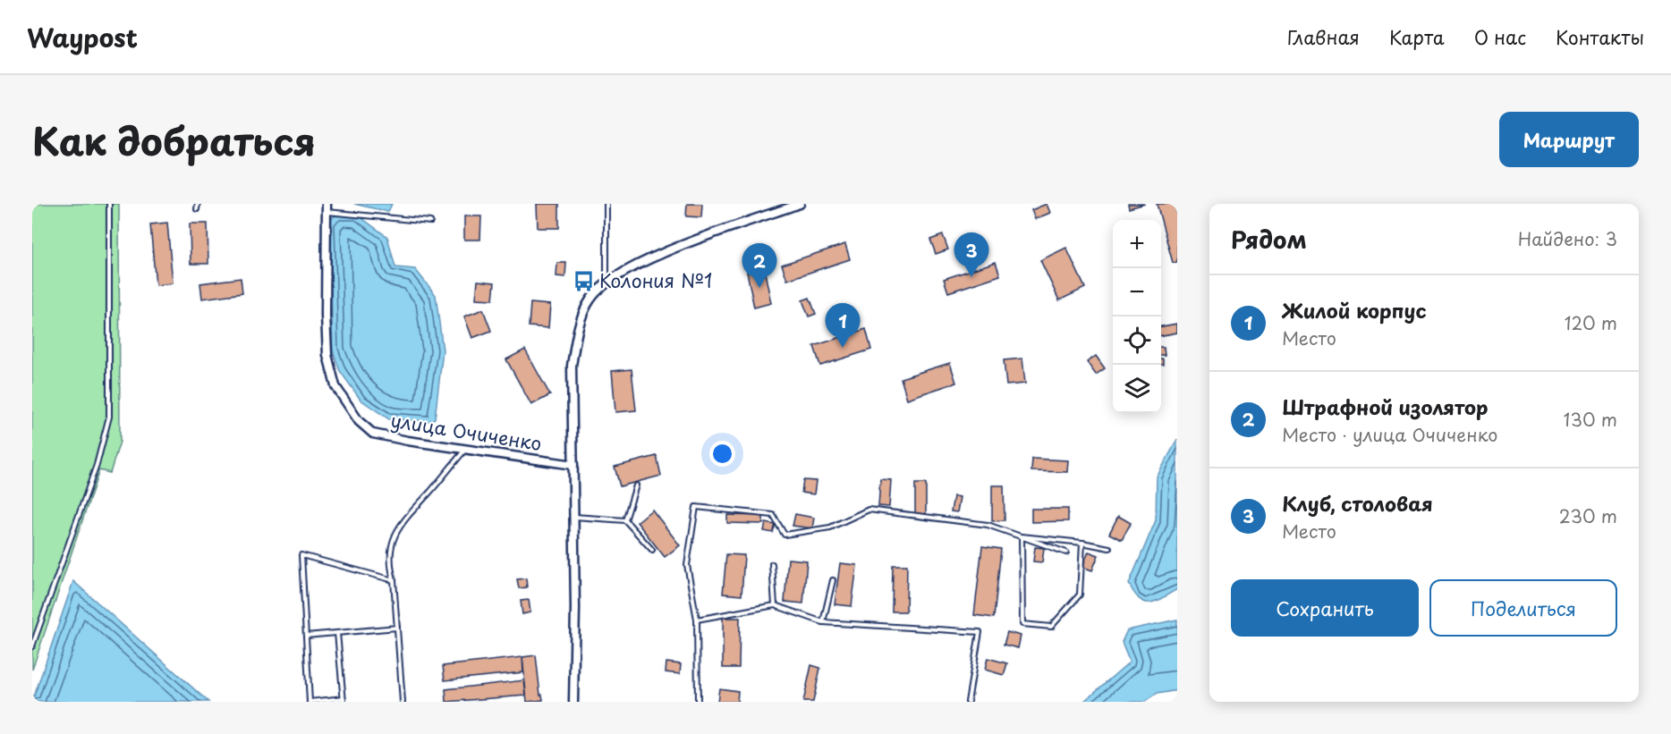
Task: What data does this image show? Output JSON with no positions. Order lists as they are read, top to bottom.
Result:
{
  "streets": {
    "street": ["улица Очиченко"]
  },
  "places": {
    "bus stop": ["Колония №1"]
  },
  "page": {
    "header": "Waypost",
    "nav": [
      "Главная",
      "Карта",
      "О нас",
      "Контакты"
    ],
    "title": "Как добраться",
    "buttons": [
      "Маршрут",
      ["Сохранить", "Поделиться"]
    ],
    "heading": ["Рядом", "Найдено: 3"],
    "map_buttons": ["+", "−"],
    "pins": ["3", "2", "1"],
    "list": [
      {
        "mark": "1",
        "name": "Жилой корпус",
        "note": "Место",
        "value": "120 m"
      },
      {
        "mark": "2",
        "name": "Штрафной изолятор",
        "note": "Место · улица Очиченко",
        "value": "130 m"
      },
      {
        "mark": "3",
        "name": "Клуб, столовая",
        "note": "Место",
        "value": "230 m"
      }
    ]
  }
}
